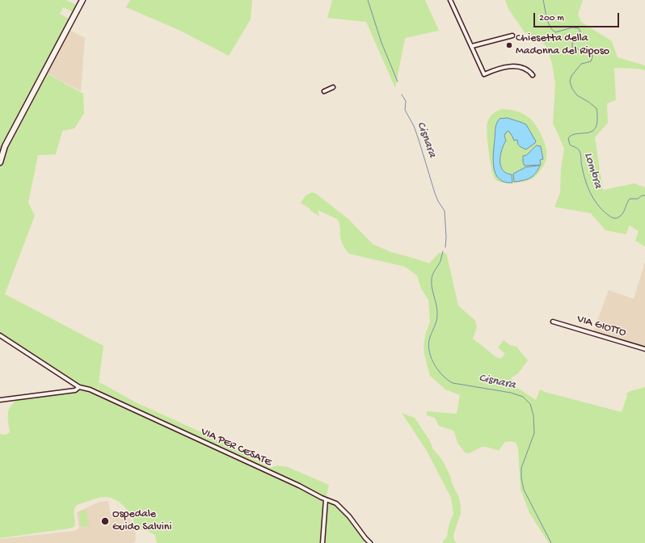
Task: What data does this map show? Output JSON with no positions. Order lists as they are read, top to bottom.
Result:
{
  "streets": {
    "street": ["VIA GIOTTO", "VIA PER CESATE"]
  },
  "water": ["Cisnara", "Lombra"],
  "places": ["Chiesetta della Madonna del Riposo", "Ospedale Guido Salvini"],
  "scale_bar": "200 m"
}
